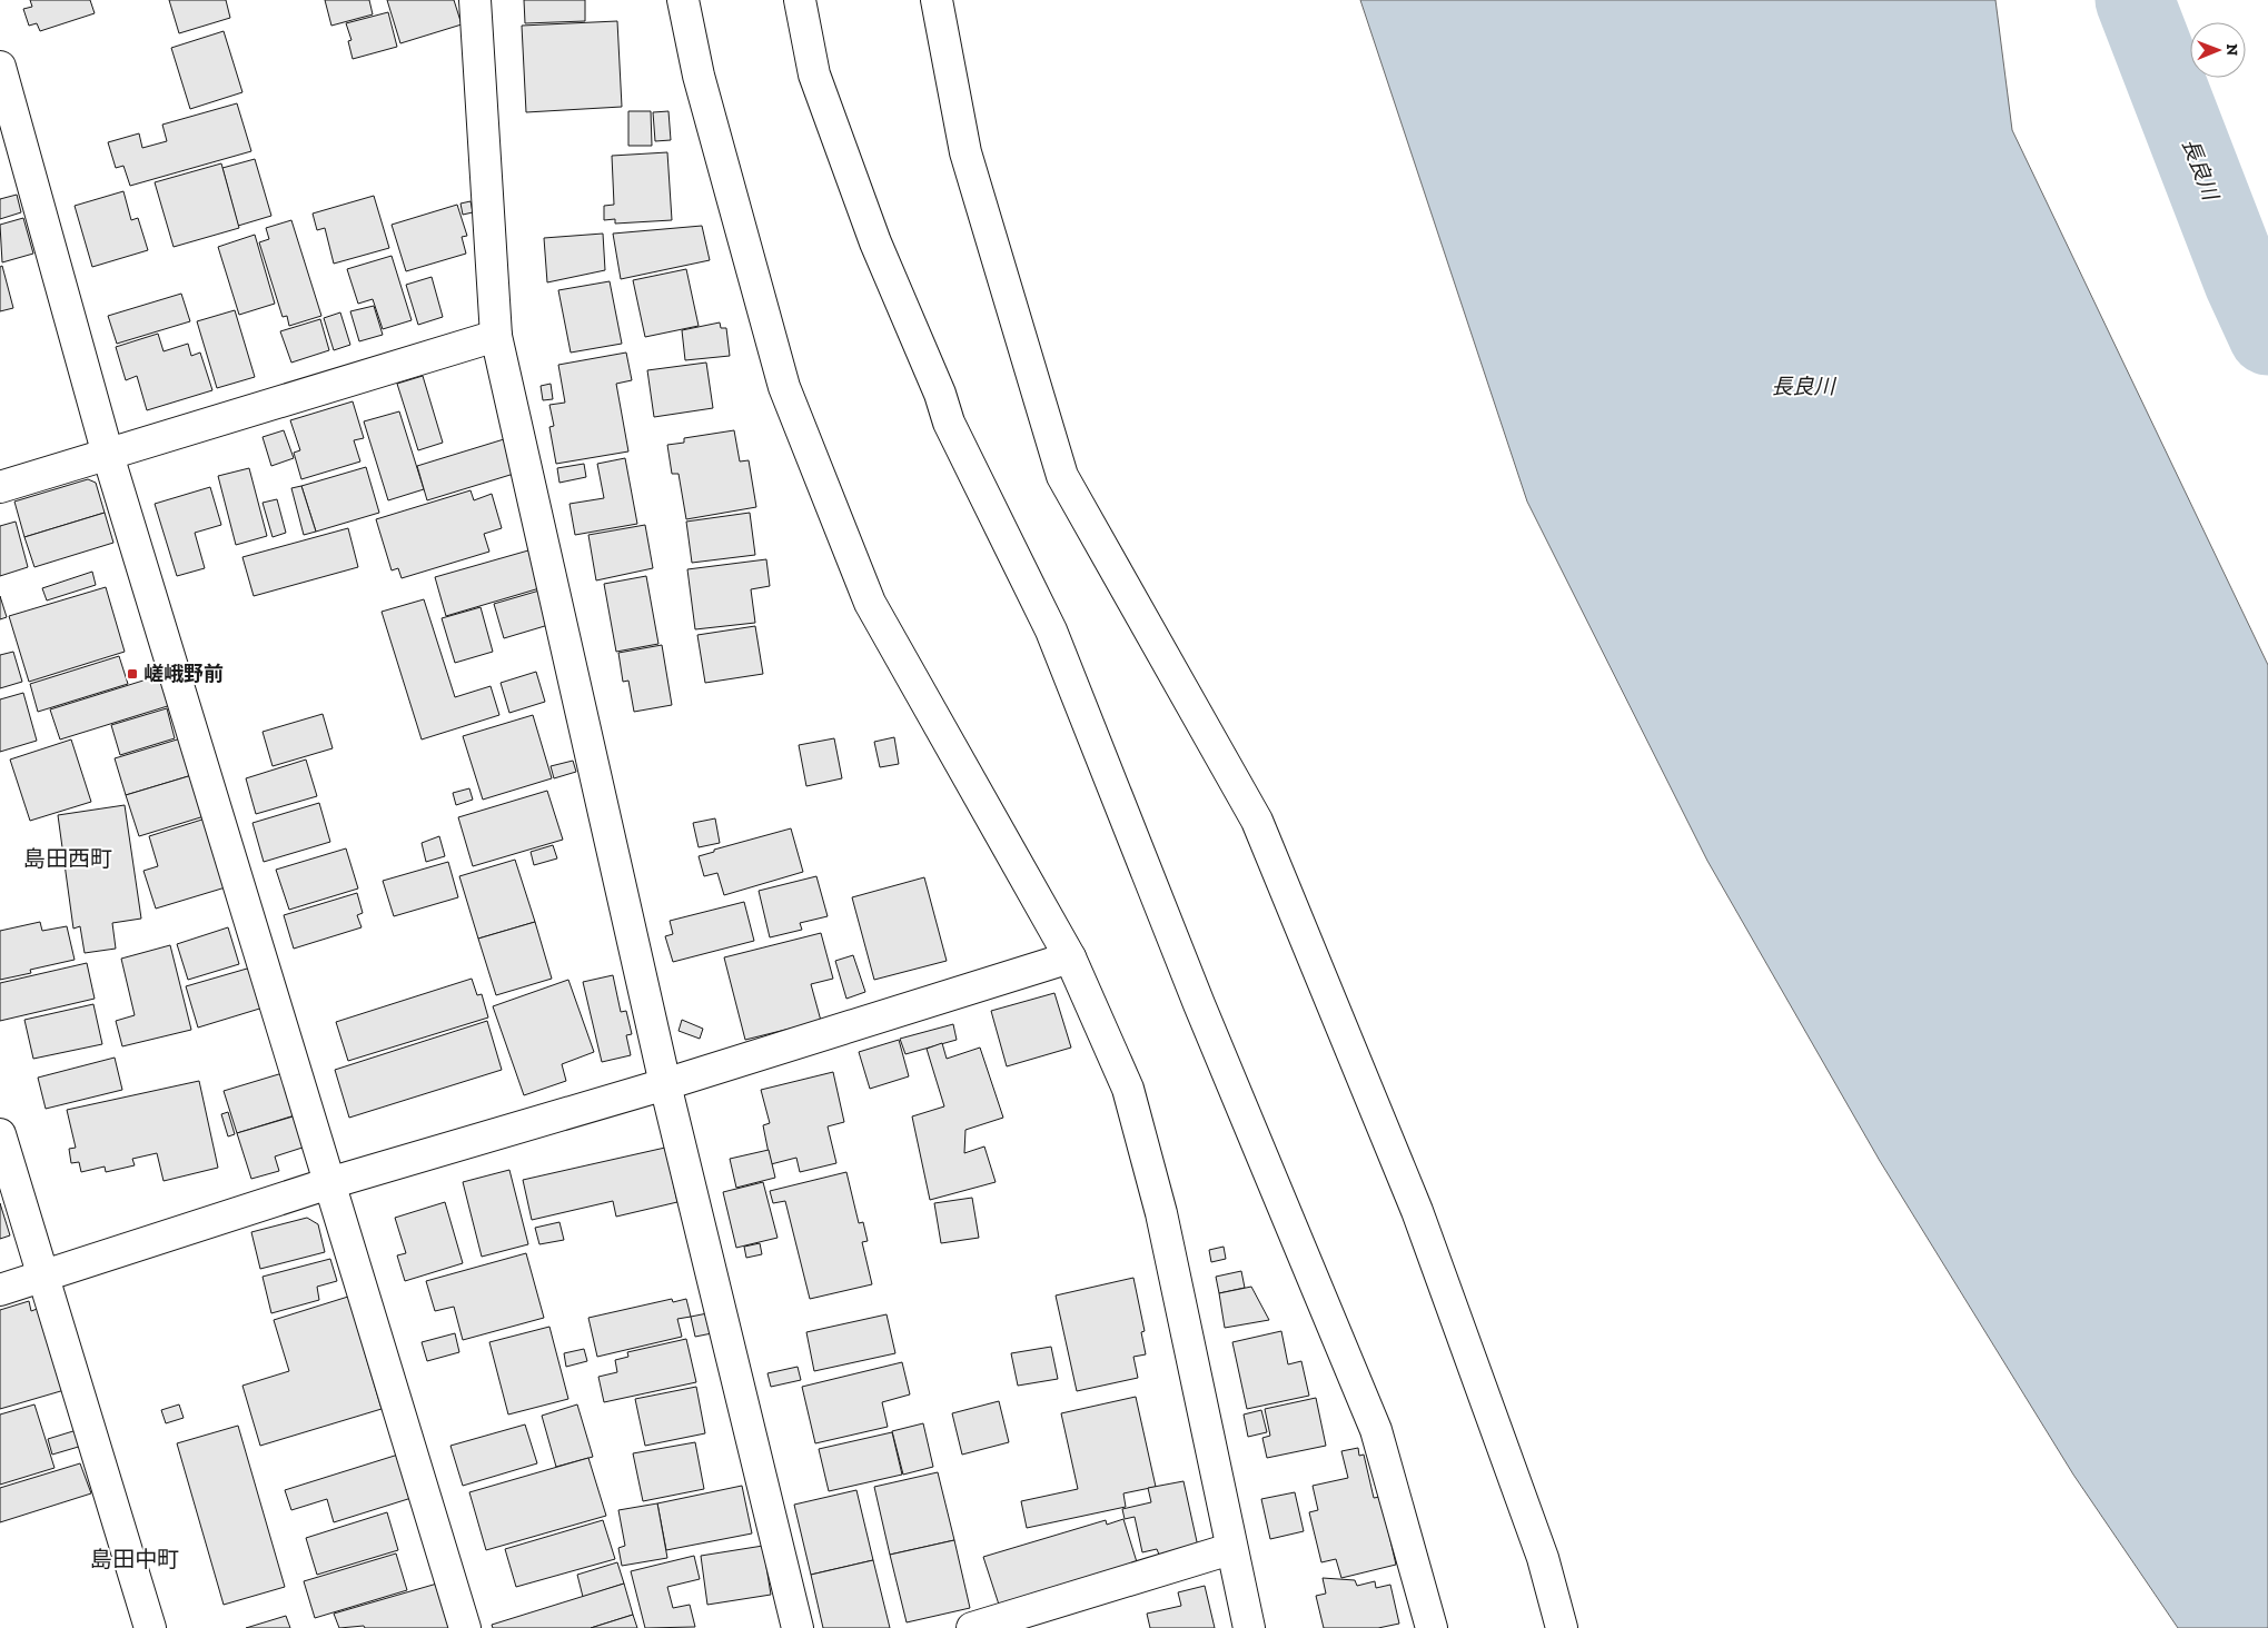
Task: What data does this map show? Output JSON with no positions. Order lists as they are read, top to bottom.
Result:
{
  "districts": ["島田西町", "島田中町"],
  "water": ["長良川"],
  "places": {
    "transit": ["嵯峨野前"]
  },
  "north": "right"
}
